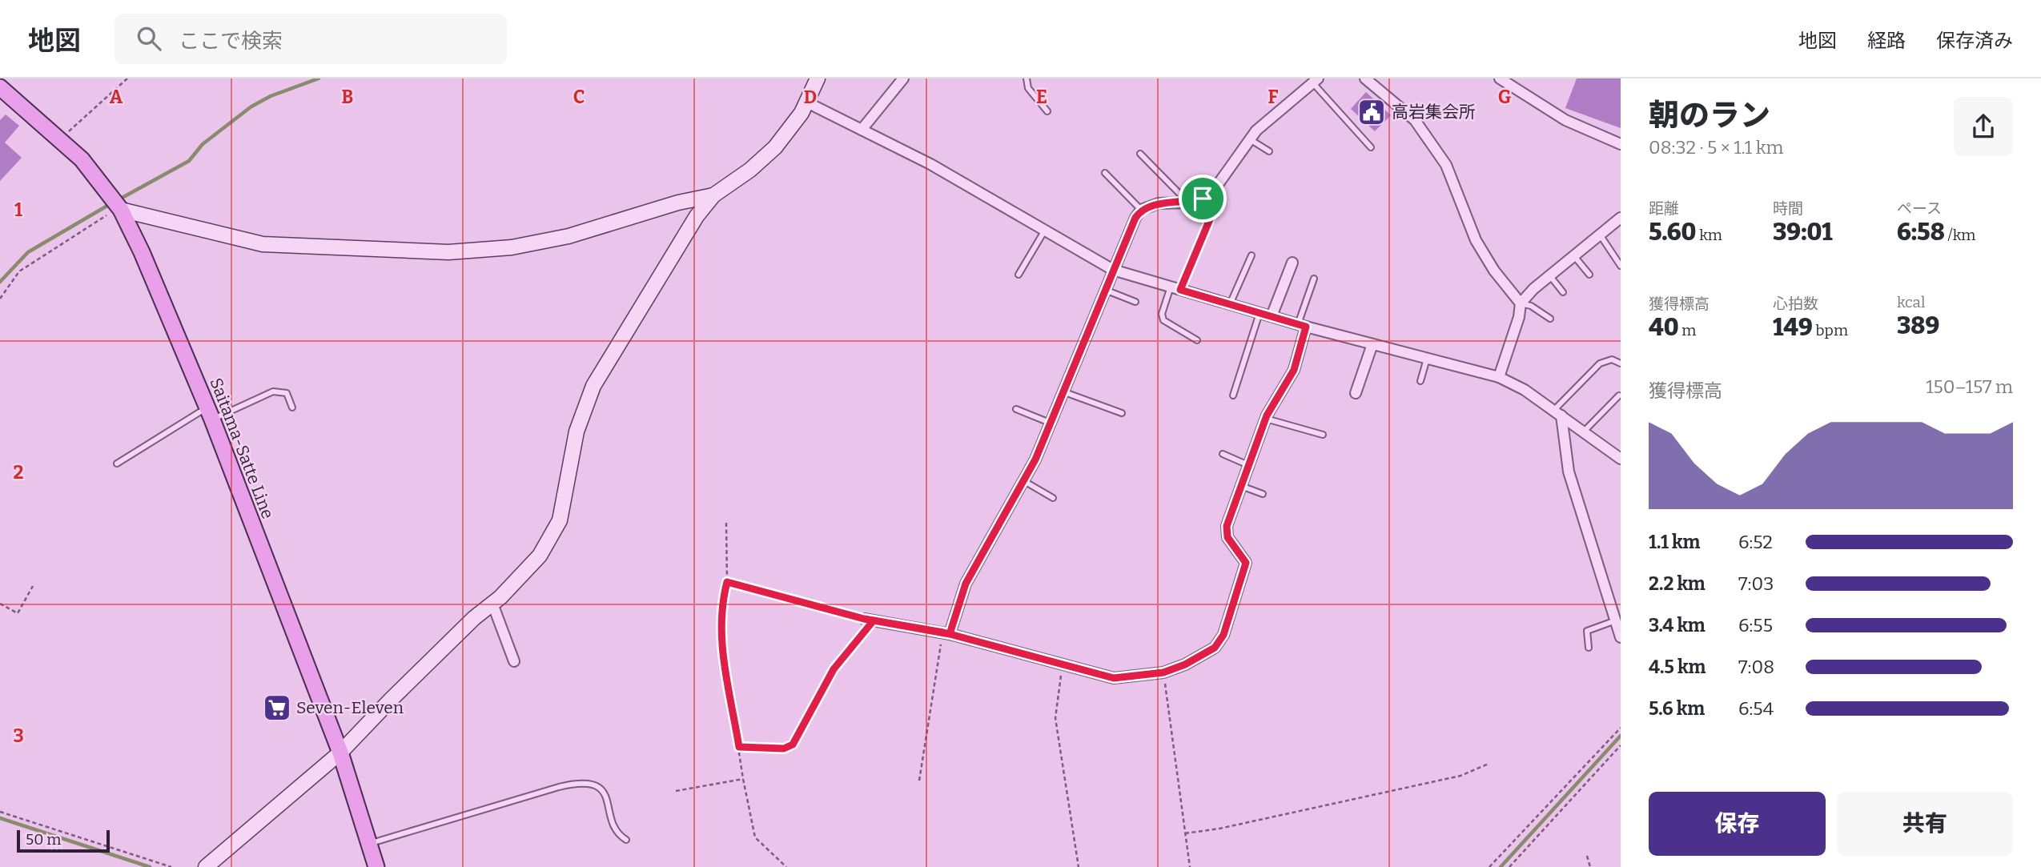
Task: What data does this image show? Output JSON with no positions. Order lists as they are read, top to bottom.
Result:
{
  "streets": {
    "main road": ["Saitama-Satte Line"]
  },
  "places": {
    "public building": ["高岩集会所"],
    "supermarket": ["Seven-Eleven"]
  },
  "scale_bar": "50 m",
  "page": {
    "header": "地図",
    "search": "ここで検索",
    "nav": ["地図", "経路", "保存済み"],
    "heading": ["朝のラン", "08:32 · 5 × 1.1 km"],
    "stats": [
      ["距離", "5.60 km"],
      ["時間", "39:01"],
      ["ペース", "6:58 /km"],
      ["獲得標高", "40 m"],
      ["心拍数", "149 bpm"],
      ["kcal", "389"]
    ],
    "chart": ["獲得標高", "150–157 m"],
    "list": [
      {
        "name": "1.1 km",
        "note": "6:52"
      },
      {
        "name": "2.2 km",
        "note": "7:03"
      },
      {
        "name": "3.4 km",
        "note": "6:55"
      },
      {
        "name": "4.5 km",
        "note": "7:08"
      },
      {
        "name": "5.6 km",
        "note": "6:54"
      }
    ],
    "buttons": ["保存", "共有"],
    "scale": "50 m"
  },
  "grid": {
    "columns": [
      "A",
      "B",
      "C",
      "D",
      "E",
      "F",
      "G"
    ],
    "rows": ["1", "2", "3"]
  }
}
